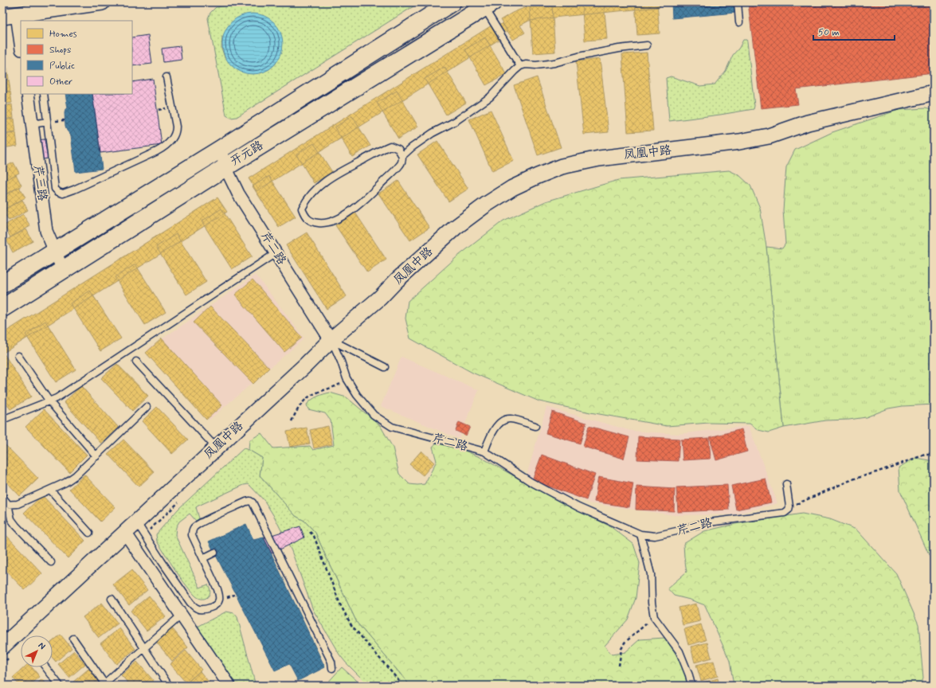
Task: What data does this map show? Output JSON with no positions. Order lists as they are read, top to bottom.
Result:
{
  "streets": {
    "main road": ["开元路"],
    "street": ["凤凰中路", "芹三路", "芹二路"]
  },
  "crossings": [
    ["凤凰中路", "芹二路"],
    ["开元路", "芹三路"],
    ["开元路", "芹二路"]
  ],
  "legend": [
    "Homes",
    "Shops",
    "Public",
    "Other"
  ],
  "scale_bar": "50 m",
  "north": "top right"
}
